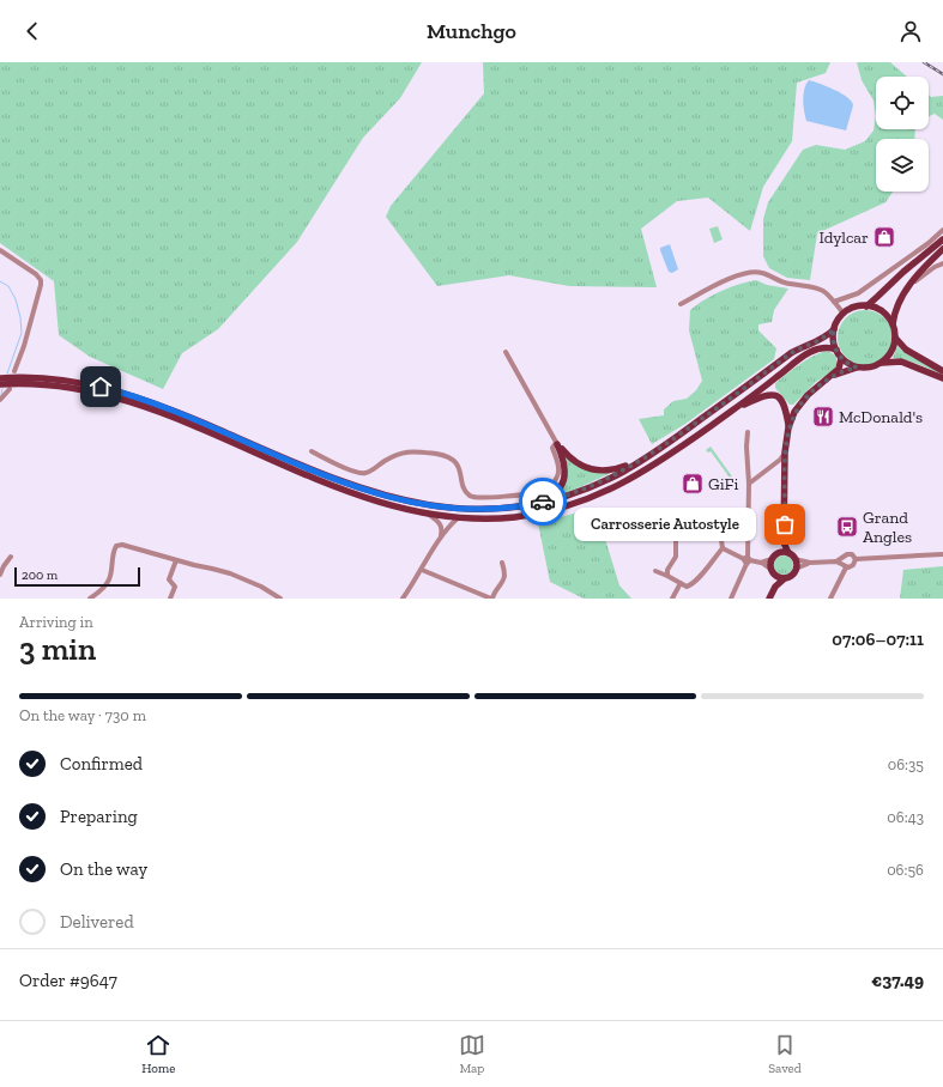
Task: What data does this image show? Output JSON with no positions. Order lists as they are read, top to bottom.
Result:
{
  "places": {
    "shop": ["Idylcar", "GiFi"],
    "restaurant": ["McDonald's"],
    "other": ["Carrosserie Autostyle"],
    "bus stop": ["Grand Angles"]
  },
  "scale_bar": "200 m",
  "page": {
    "header": "Munchgo",
    "bubble": "Carrosserie Autostyle",
    "scale": "200 m",
    "heading": ["3 min", "Arriving in", "07:06–07:11"],
    "panel": ["Order #9647", "€37.49"],
    "bar": "On the way · 730 m",
    "list": [
      ["Confirmed", "06:35"],
      ["Preparing", "06:43"],
      ["On the way", "06:56"],
      "Delivered"
    ],
    "tabs": ["Home", "Map", "Saved"]
  }
}
